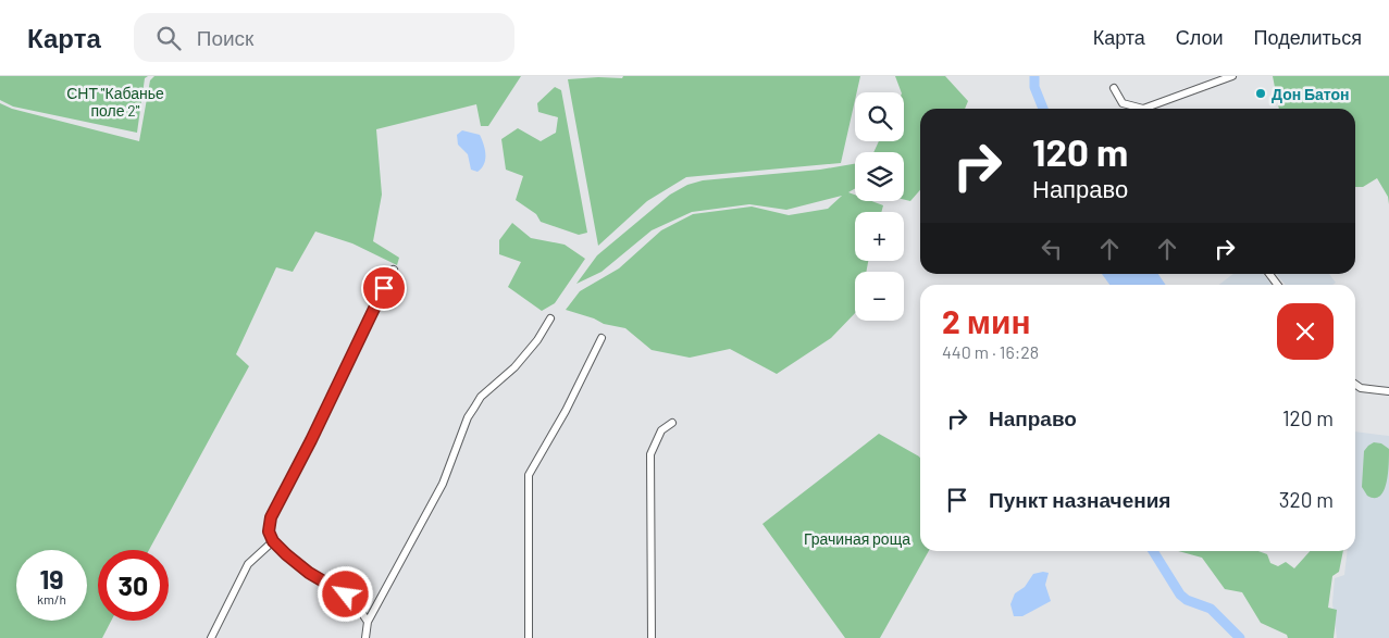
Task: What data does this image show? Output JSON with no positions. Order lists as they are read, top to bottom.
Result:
{
  "parks": ["СНТ \"Кабанье поле 2\"", "Грачиная роща"],
  "places": ["Дон Батон"],
  "page": {
    "header": "Карта",
    "search": "Поиск",
    "nav": ["Карта", "Слои", "Поделиться"],
    "map_buttons": ["+", "−"],
    "turn": ["120 m", "Направо"],
    "heading": ["2 мин", "440 m · 16:28"],
    "list": [
      {
        "name": "Направо",
        "value": "120 m"
      },
      {
        "name": "Пункт назначения",
        "value": "320 m"
      }
    ],
    "speed": "19 km/h",
    "limit": "30"
  }
}
